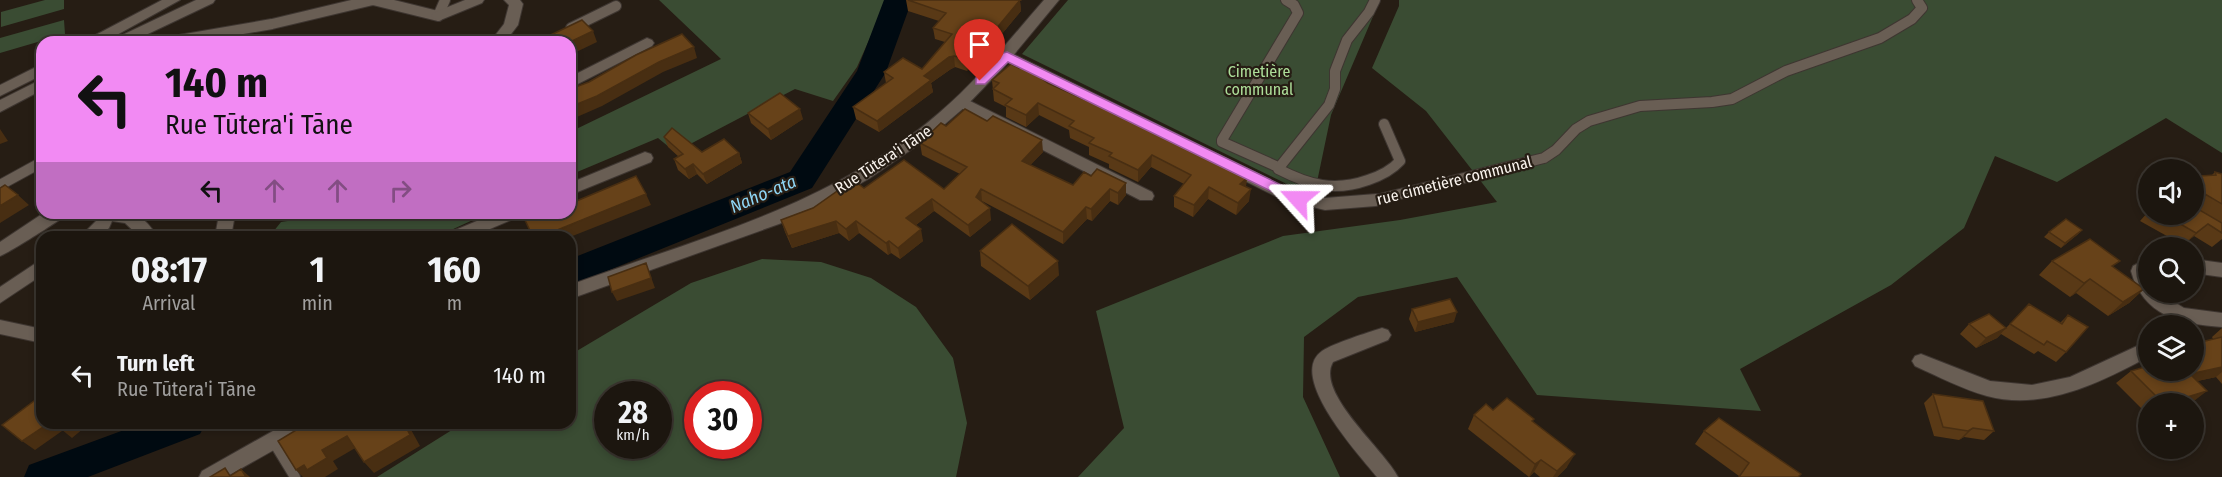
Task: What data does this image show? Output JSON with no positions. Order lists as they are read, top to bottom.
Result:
{
  "streets": {
    "street": ["Rue Tūtera'i Tāne", "rue cimetière communal"]
  },
  "crossings": [
    ["Rue Tūtera'i Tāne", "rue cimetière communal"]
  ],
  "water": ["Naho-ata"],
  "parks": ["Cimetière communal"],
  "page": {
    "turn": ["140 m", "Rue Tūtera'i Tāne"],
    "map_buttons": "+",
    "eta": [
      "08:17",
      "Arrival",
      "1",
      "min",
      "160",
      "m"
    ],
    "list": [
      {
        "name": "Turn left",
        "note": "Rue Tūtera'i Tāne",
        "value": "140 m"
      }
    ],
    "speed": "28 km/h",
    "limit": "30"
  }
}
